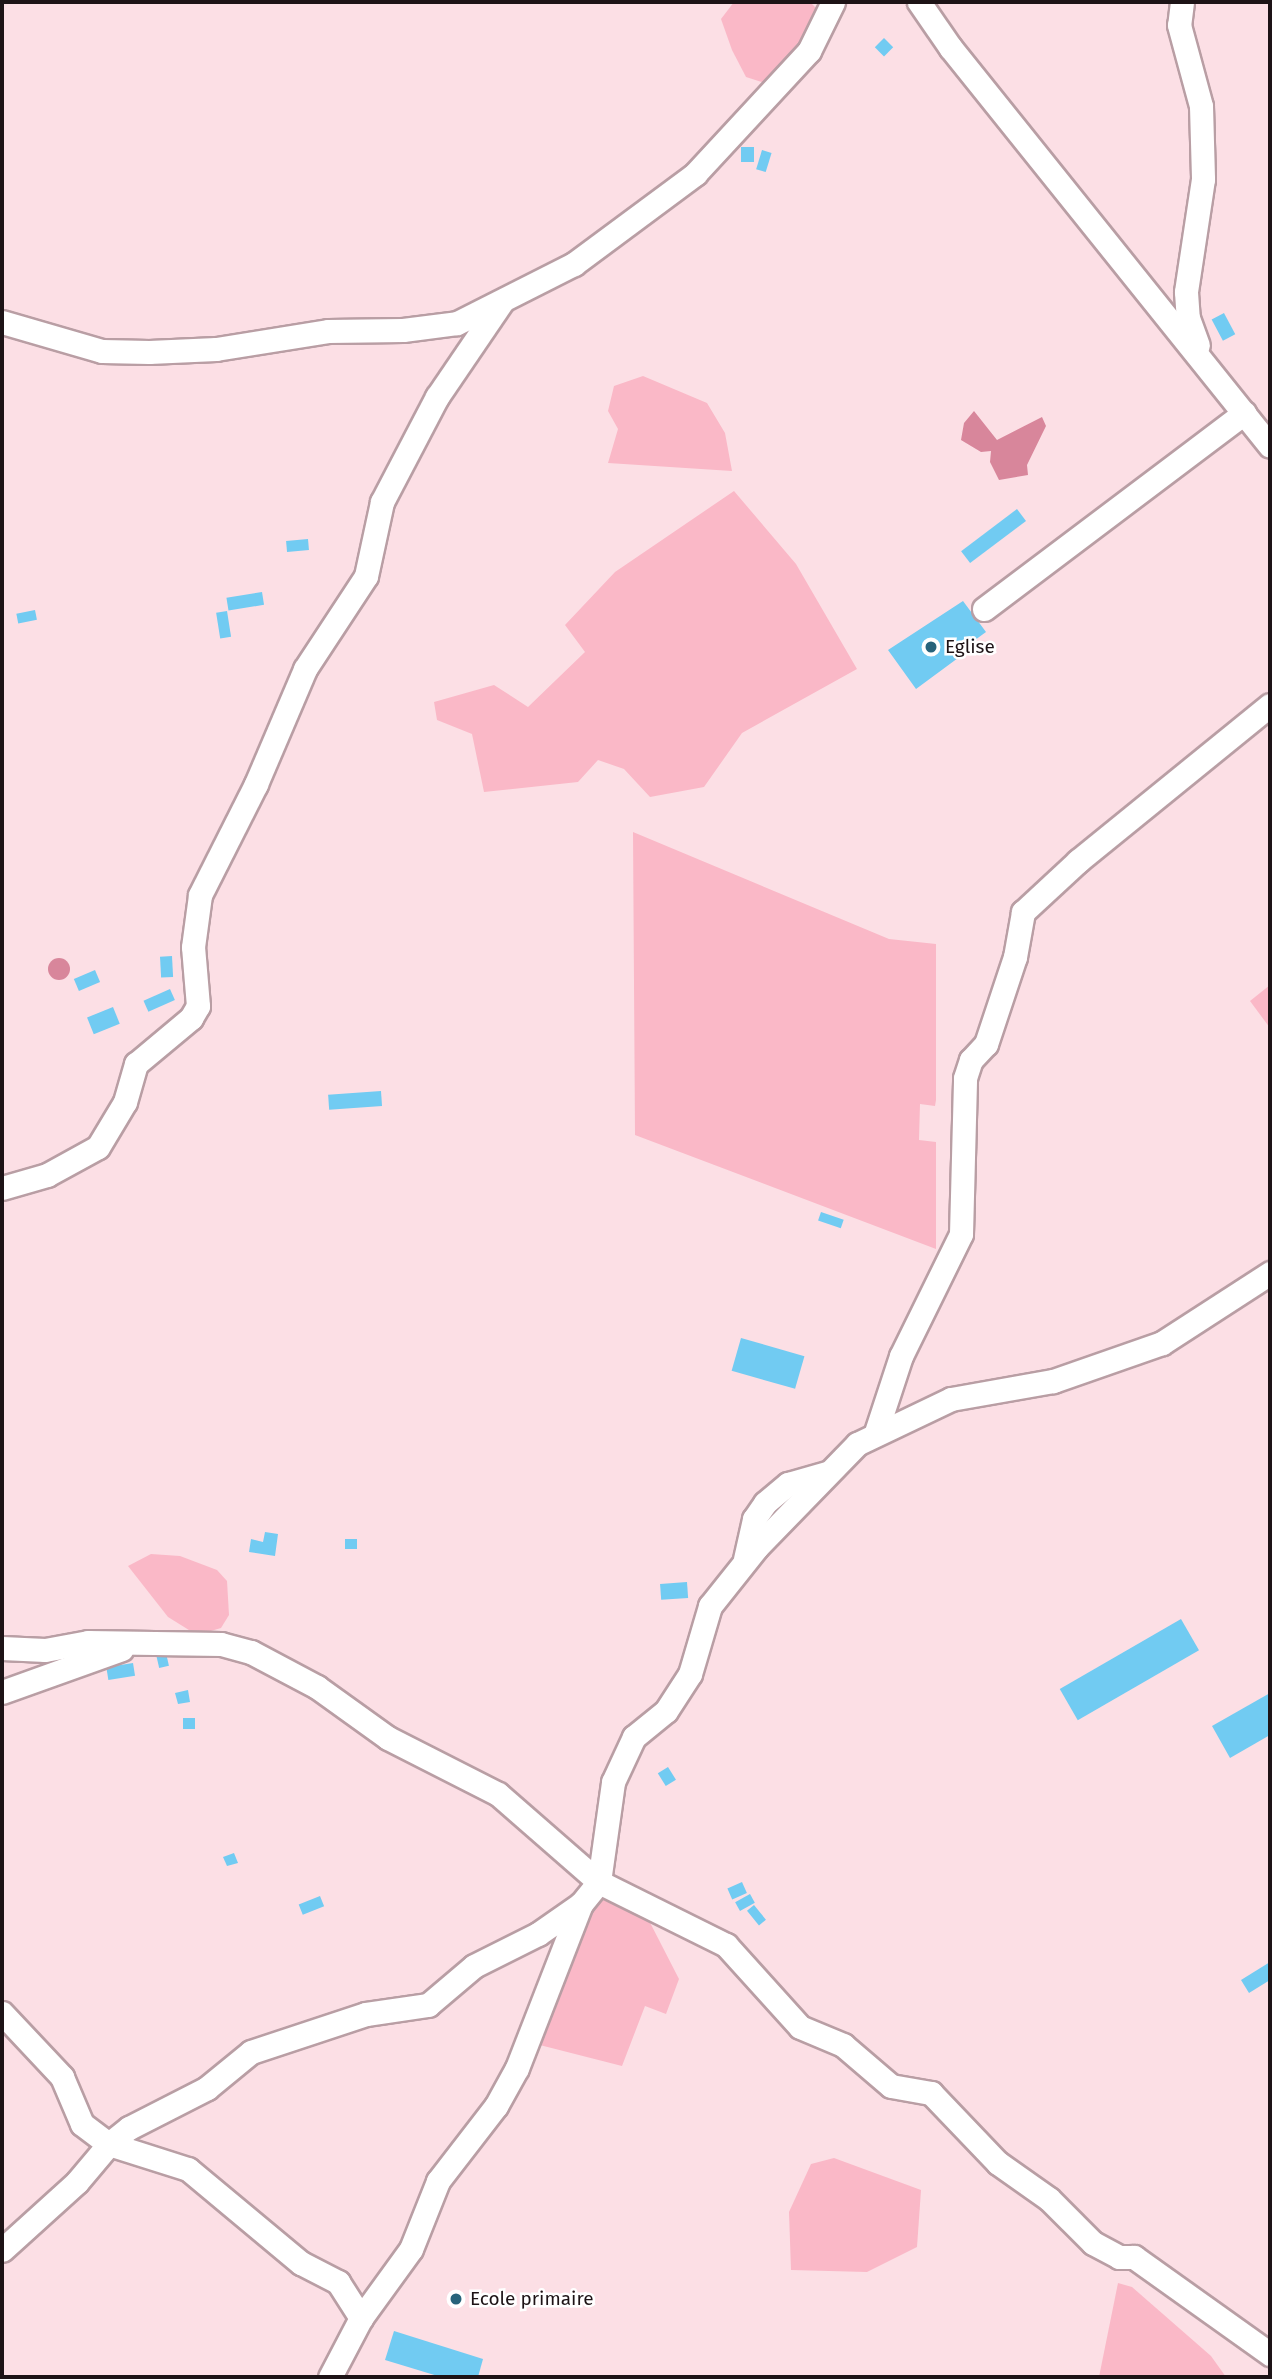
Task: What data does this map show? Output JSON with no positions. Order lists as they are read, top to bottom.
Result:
{
  "places": ["Eglise", "Ecole primaire"]
}
